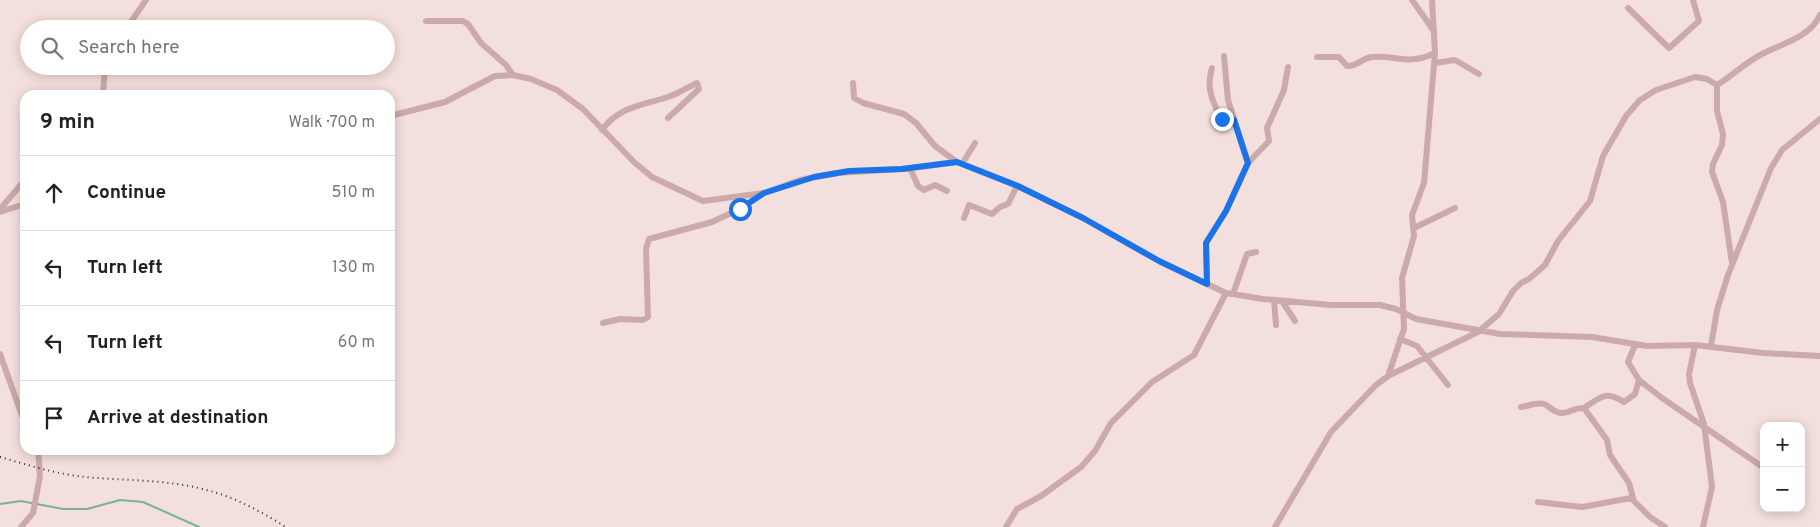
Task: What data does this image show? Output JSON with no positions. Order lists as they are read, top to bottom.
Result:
{
  "page": {
    "search": "Search here",
    "heading": ["9 min", "Walk · 700 m"],
    "list": [
      ["Continue", "510 m"],
      ["Turn left", "130 m"],
      ["Turn left", "60 m"],
      "Arrive at destination"
    ],
    "map_buttons": ["+", "−"]
  }
}
